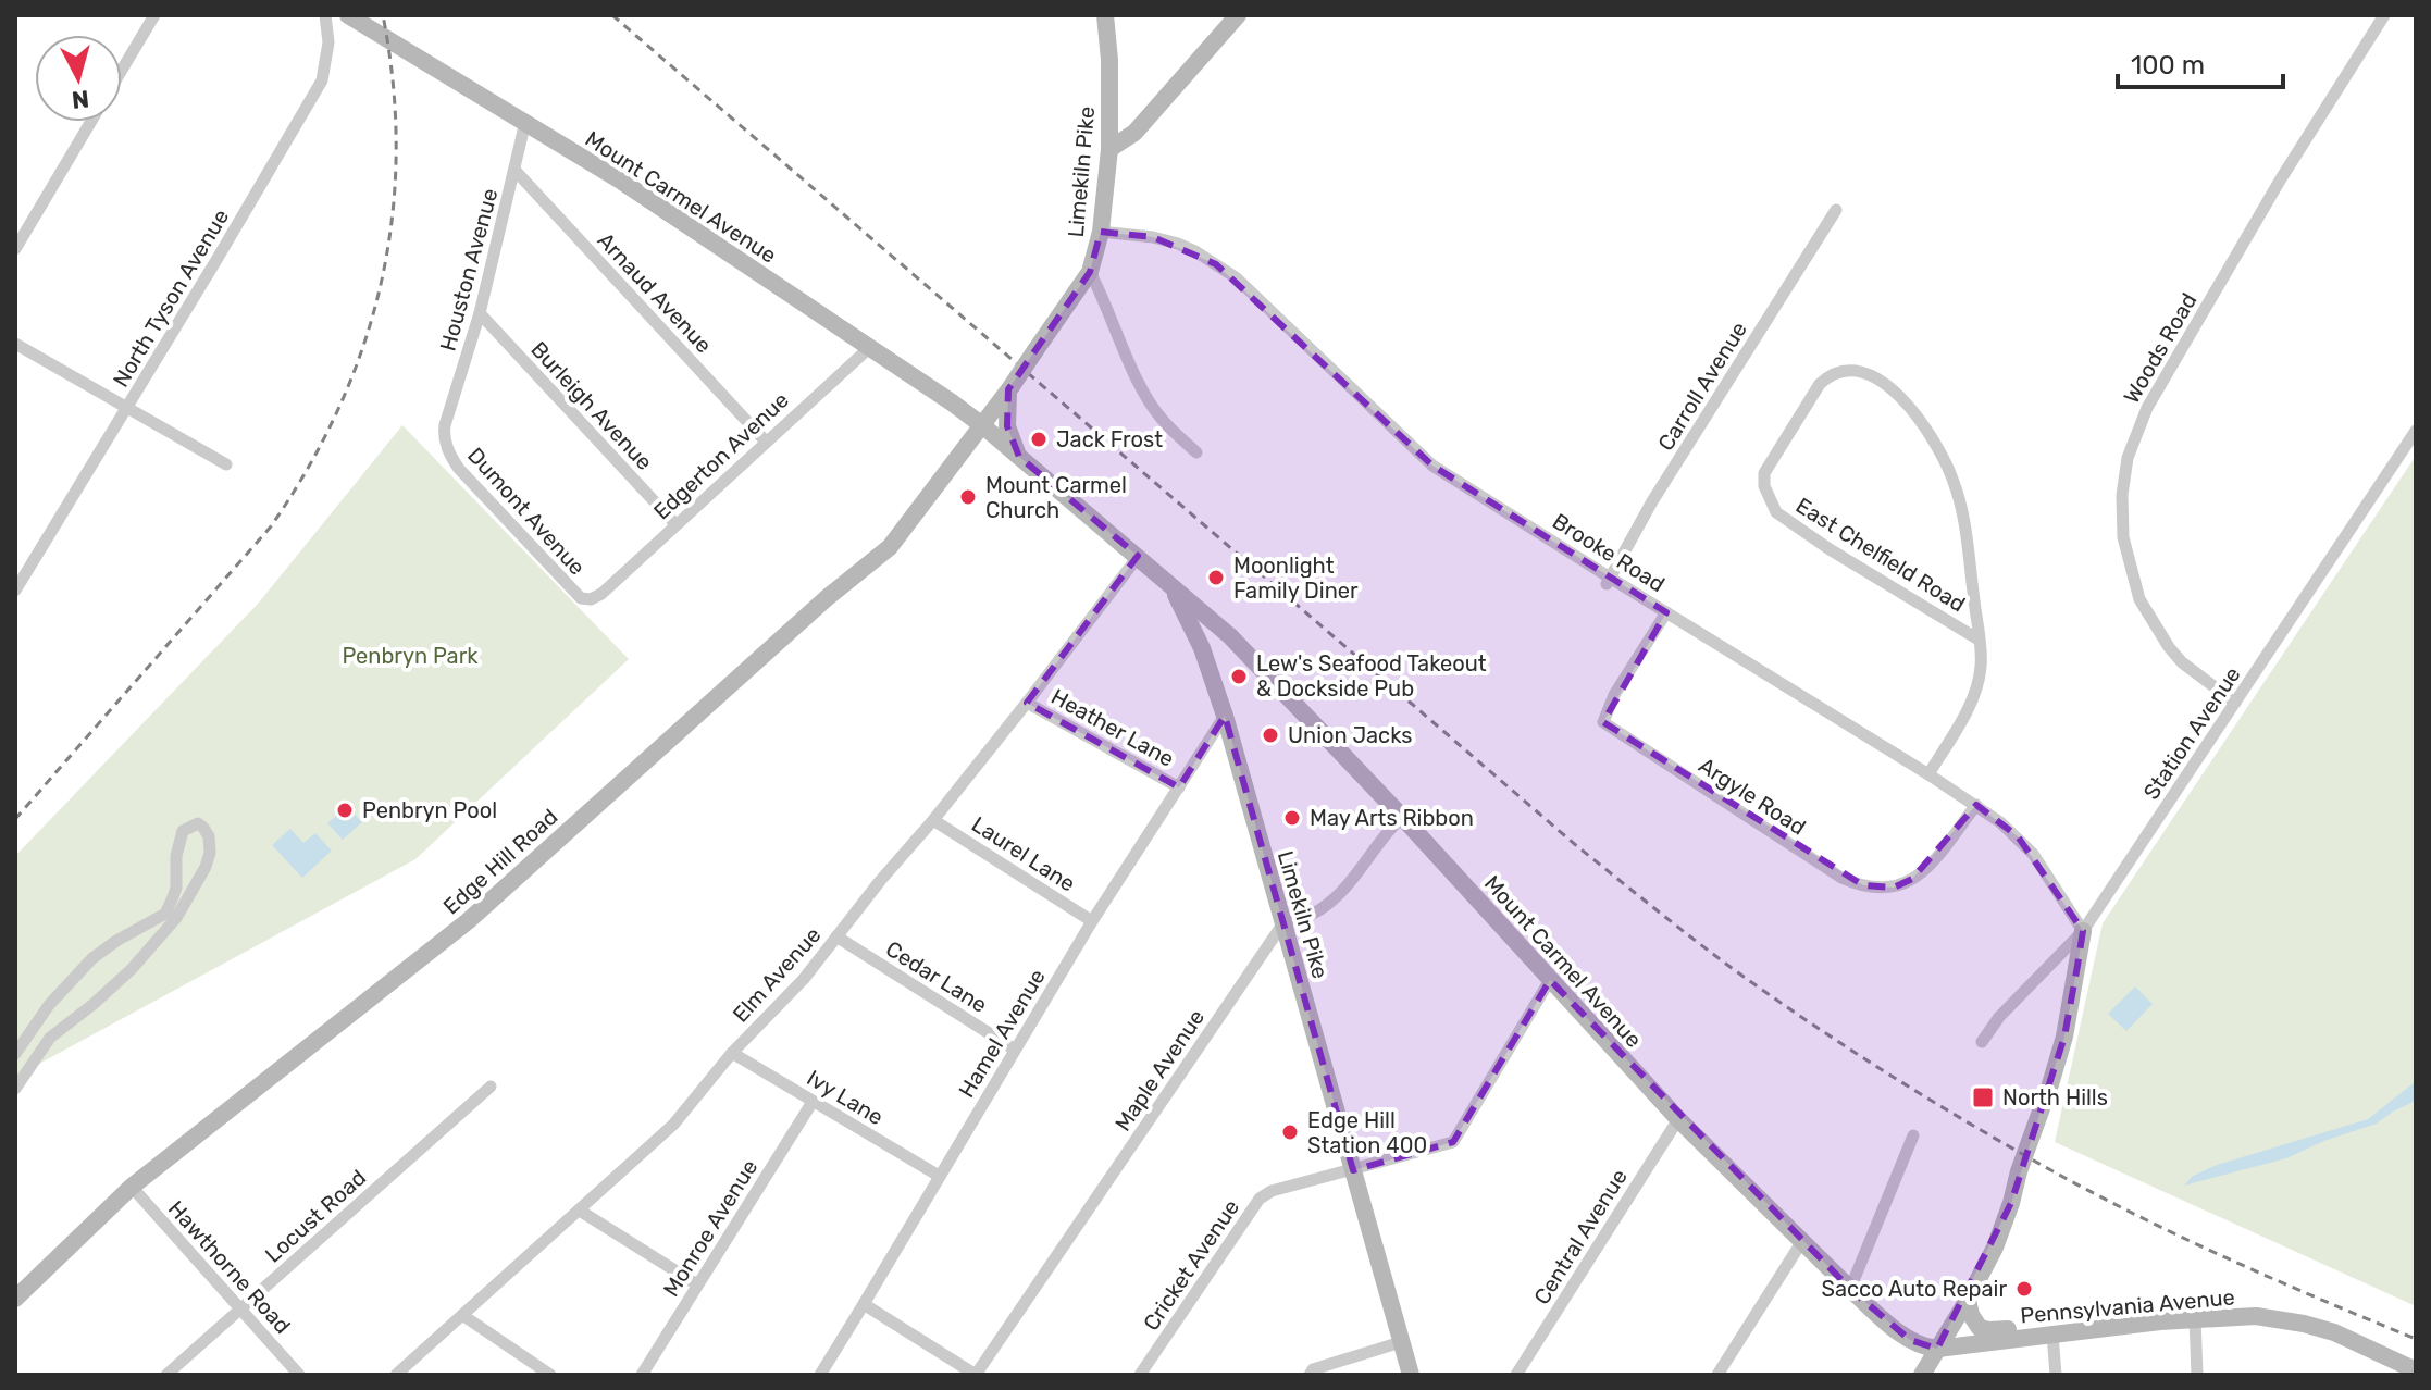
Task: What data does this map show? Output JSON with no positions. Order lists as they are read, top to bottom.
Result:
{
  "streets": {
    "main road": [
      "Limekiln Pike",
      "Mount Carmel Avenue",
      "Edge Hill Road",
      "Pennsylvania Avenue"
    ],
    "street": [
      "Houston Avenue",
      "Arnaud Avenue",
      "North Tyson Avenue",
      "Woods Road",
      "Carroll Avenue",
      "Burleigh Avenue",
      "Edgerton Avenue",
      "Dumont Avenue",
      "Brooke Road",
      "East Chelfield Road",
      "Heather Lane",
      "Station Avenue",
      "Argyle Road",
      "Laurel Lane",
      "Elm Avenue",
      "Cedar Lane",
      "Hamel Avenue",
      "Maple Avenue",
      "Ivy Lane",
      "Locust Road",
      "Monroe Avenue",
      "Central Avenue",
      "Cricket Avenue",
      "Hawthorne Road"
    ]
  },
  "crossings": [
    ["Limekiln Pike", "Mount Carmel Avenue"],
    ["Limekiln Pike", "Brooke Road"],
    ["Limekiln Pike", "Edge Hill Road"],
    ["Limekiln Pike", "Elm Avenue"],
    ["Limekiln Pike", "Hamel Avenue"],
    ["Limekiln Pike", "Maple Avenue"],
    ["Limekiln Pike", "Cricket Avenue"],
    ["Mount Carmel Avenue", "Houston Avenue"],
    ["Mount Carmel Avenue", "Edgerton Avenue"],
    ["Mount Carmel Avenue", "Edge Hill Road"],
    ["Mount Carmel Avenue", "Central Avenue"],
    ["Mount Carmel Avenue", "Cricket Avenue"],
    ["Mount Carmel Avenue", "Pennsylvania Avenue"],
    ["Houston Avenue", "Arnaud Avenue"],
    ["Houston Avenue", "Burleigh Avenue"],
    ["Houston Avenue", "Dumont Avenue"],
    ["Arnaud Avenue", "Edgerton Avenue"],
    ["Woods Road", "Station Avenue"],
    ["Carroll Avenue", "Brooke Road"],
    ["Burleigh Avenue", "Edgerton Avenue"],
    ["Edgerton Avenue", "Dumont Avenue"],
    ["Brooke Road", "Station Avenue"],
    ["Brooke Road", "Argyle Road"],
    ["Heather Lane", "Elm Avenue"],
    ["Heather Lane", "Hamel Avenue"],
    ["Laurel Lane", "Elm Avenue"],
    ["Laurel Lane", "Hamel Avenue"],
    ["Edge Hill Road", "Hawthorne Road"],
    ["Elm Avenue", "Cedar Lane"],
    ["Elm Avenue", "Ivy Lane"],
    ["Cedar Lane", "Hamel Avenue"],
    ["Hamel Avenue", "Ivy Lane"],
    ["Ivy Lane", "Monroe Avenue"],
    ["Locust Road", "Hawthorne Road"]
  ],
  "parks": ["Penbryn Park"],
  "places": {
    "other": [
      "Jack Frost",
      "Mount Carmel Church",
      "Moonlight Family Diner",
      "Lew's Seafood Takeout & Dockside Pub",
      "Union Jacks",
      "Penbryn Pool",
      "May Arts Ribbon",
      "Edge Hill Station 400",
      "Sacco Auto Repair"
    ],
    "transit": ["North Hills"]
  },
  "scale_bar": "100 m",
  "north": "bottom"
}
